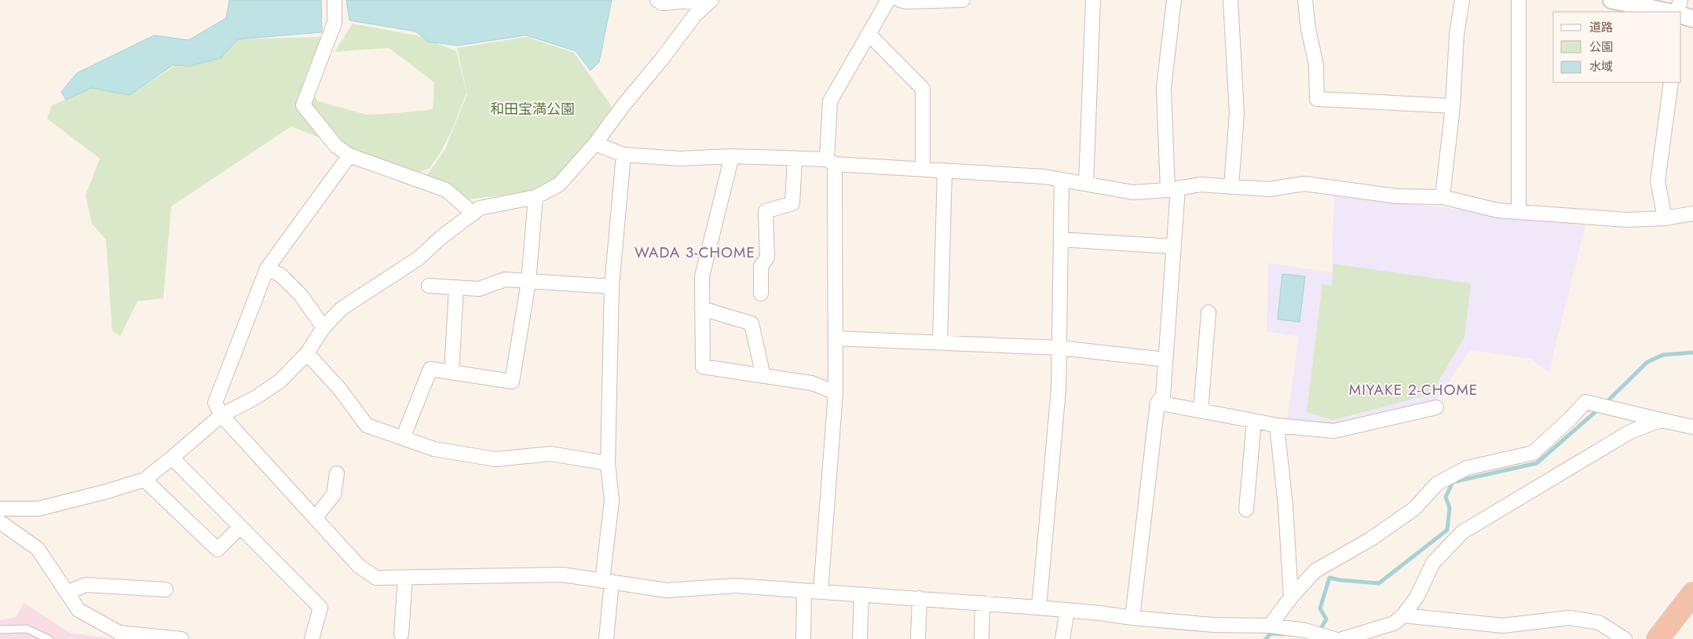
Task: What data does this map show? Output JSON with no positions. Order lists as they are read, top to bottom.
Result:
{
  "districts": ["WADA 3-CHOME", "MIYAKE 2-CHOME"],
  "parks": ["和田宝満公園"],
  "legend": ["道路", "公園", "水域"]
}
